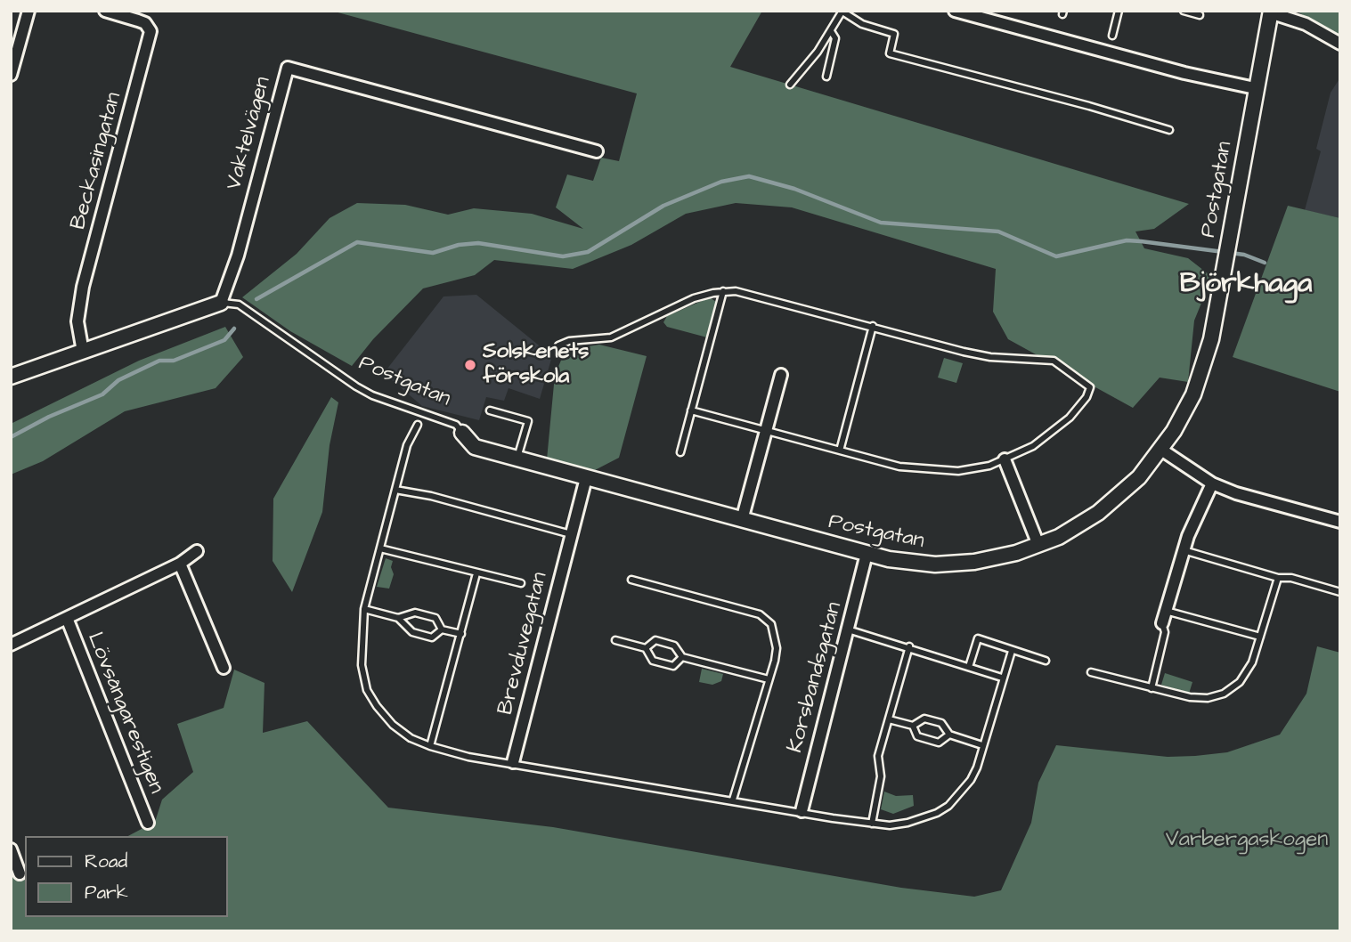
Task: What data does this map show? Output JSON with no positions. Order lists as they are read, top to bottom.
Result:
{
  "streets": {
    "street": [
      "Vaktelvägen",
      "Beckasingatan",
      "Postgatan",
      "Brevduvegatan",
      "Korsbandsgatan",
      "Lövsångarestigen"
    ]
  },
  "crossings": [
    ["Vaktelvägen", "Postgatan"],
    ["Postgatan", "Brevduvegatan"],
    ["Postgatan", "Korsbandsgatan"]
  ],
  "districts": ["Björkhaga"],
  "parks": ["Varbergaskogen"],
  "places": ["Solskenets förskola"],
  "legend": ["Road", "Park"]
}
